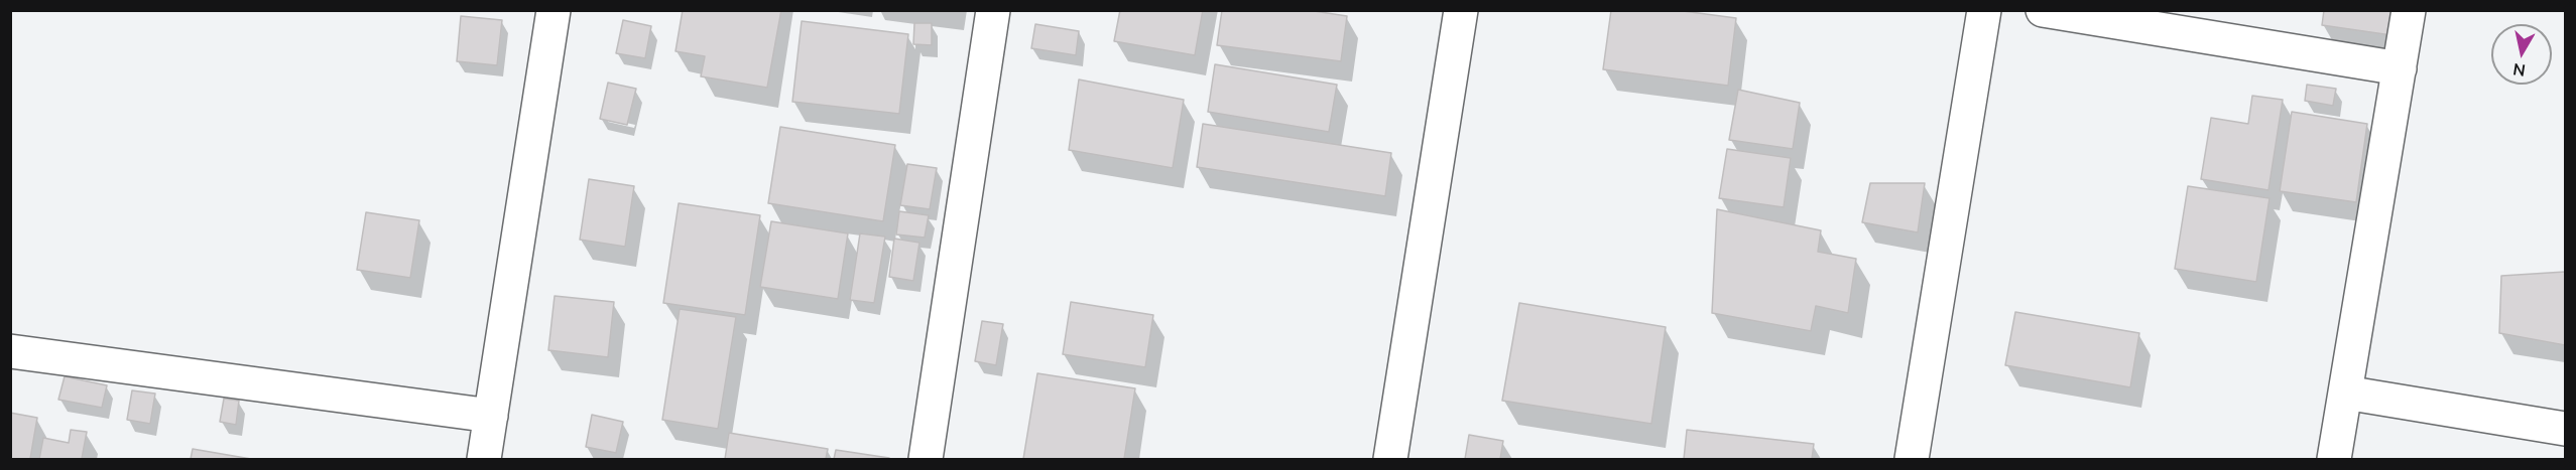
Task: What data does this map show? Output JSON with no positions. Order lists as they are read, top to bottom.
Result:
{
  "north": "bottom"
}
